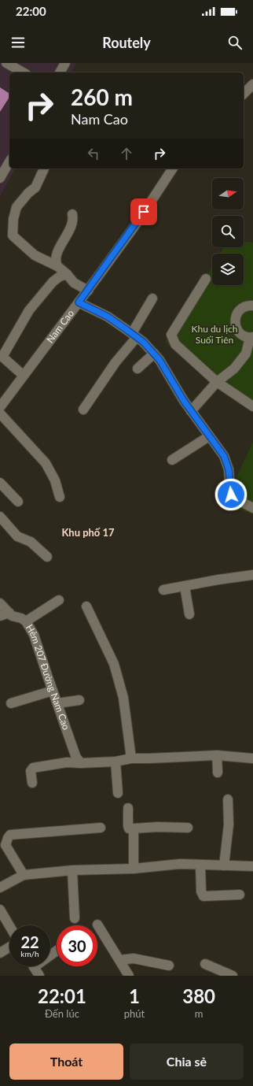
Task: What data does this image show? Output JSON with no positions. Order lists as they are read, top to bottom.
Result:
{
  "streets": {
    "street": ["Nam Cao", "Hẻm 207 Đường Nam Cao"]
  },
  "districts": ["Khu phố 17"],
  "parks": ["Khu du lịch Suối Tiên"],
  "north": "right",
  "page": {
    "status": "22:00",
    "header": "Routely",
    "turn": ["260 m", "Nam Cao"],
    "speed": "22 km/h",
    "limit": "30",
    "eta": [
      "22:01",
      "Đến lúc",
      "1",
      "phút",
      "380",
      "m"
    ],
    "buttons": ["Thoát", "Chia sẻ"]
  }
}
